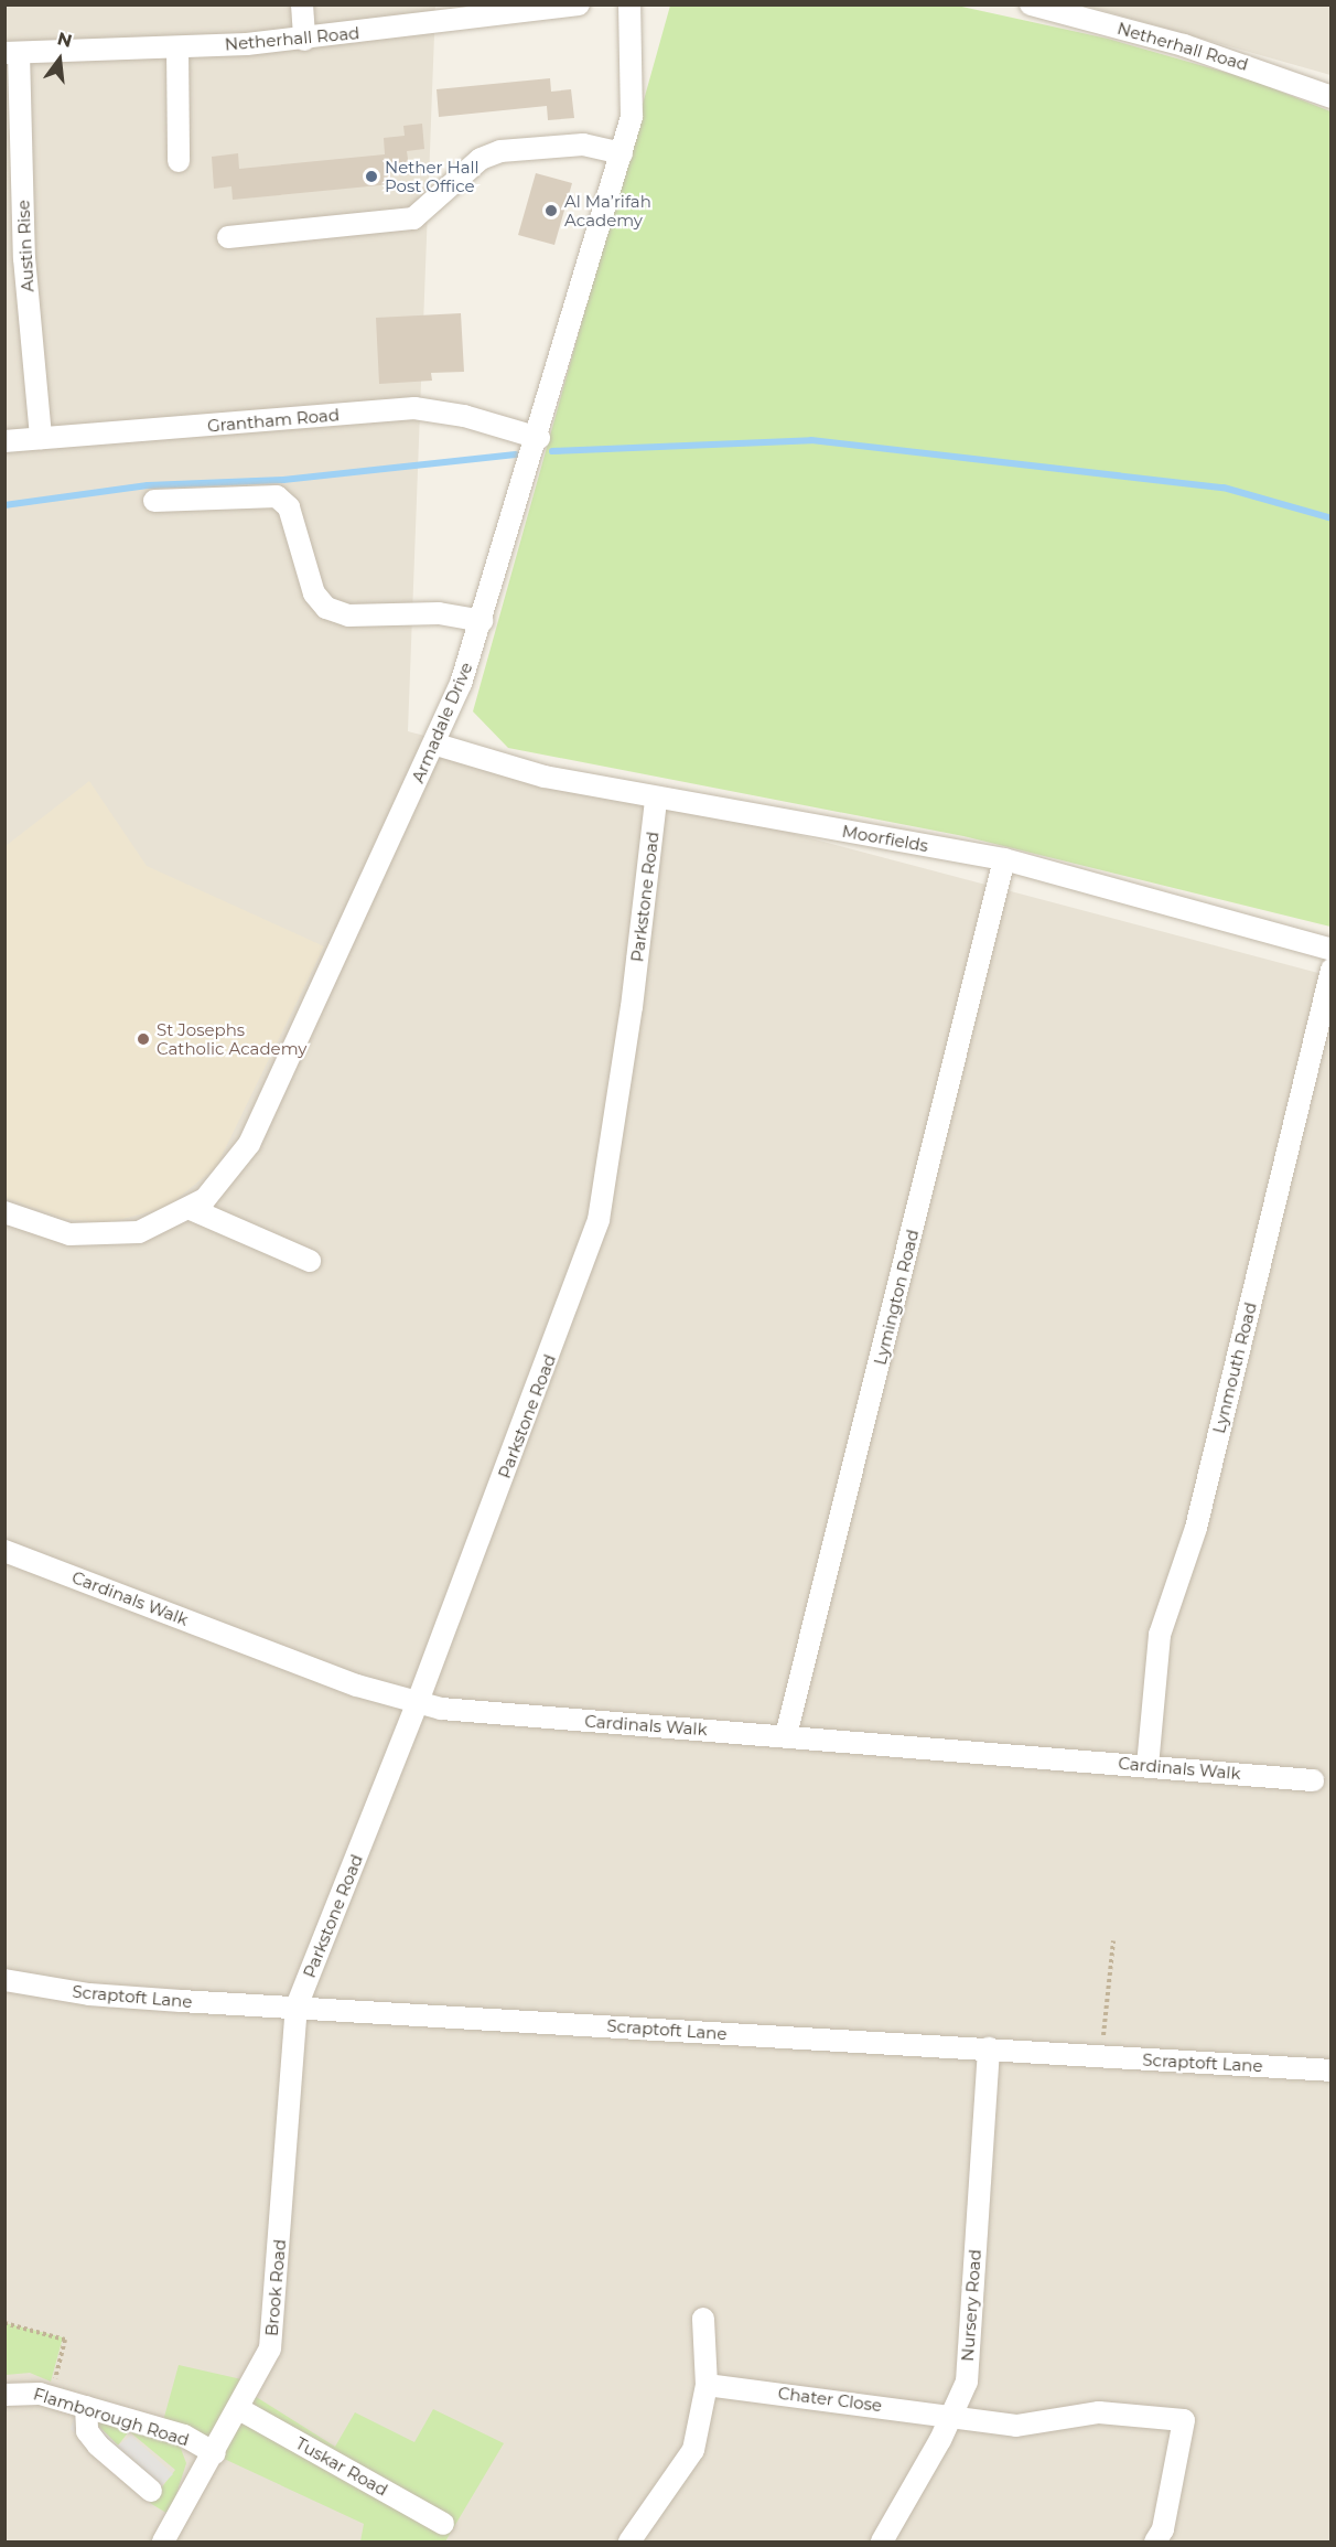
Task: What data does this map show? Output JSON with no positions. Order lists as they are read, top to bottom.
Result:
{
  "streets": {
    "street": [
      "Netherhall Road",
      "Austin Rise",
      "Grantham Road",
      "Armadale Drive",
      "Moorfields",
      "Parkstone Road",
      "Lymington Road",
      "Lynmouth Road",
      "Cardinals Walk",
      "Scraptoft Lane",
      "Brook Road",
      "Nursery Road",
      "Chater Close",
      "Flamborough Road",
      "Tuskar Road"
    ]
  },
  "crossings": [
    ["Netherhall Road", "Austin Rise"],
    ["Austin Rise", "Grantham Road"],
    ["Grantham Road", "Armadale Drive"],
    ["Armadale Drive", "Moorfields"],
    ["Moorfields", "Parkstone Road"],
    ["Moorfields", "Lymington Road"],
    ["Parkstone Road", "Cardinals Walk"],
    ["Parkstone Road", "Scraptoft Lane"],
    ["Parkstone Road", "Brook Road"],
    ["Lymington Road", "Cardinals Walk"],
    ["Lynmouth Road", "Cardinals Walk"],
    ["Scraptoft Lane", "Brook Road"],
    ["Scraptoft Lane", "Nursery Road"],
    ["Brook Road", "Flamborough Road"],
    ["Brook Road", "Tuskar Road"],
    ["Nursery Road", "Chater Close"]
  ],
  "places": ["Nether Hall Post Office", "Al Ma’rifah Academy", "St Josephs Catholic Academy"],
  "north": "top"
}
